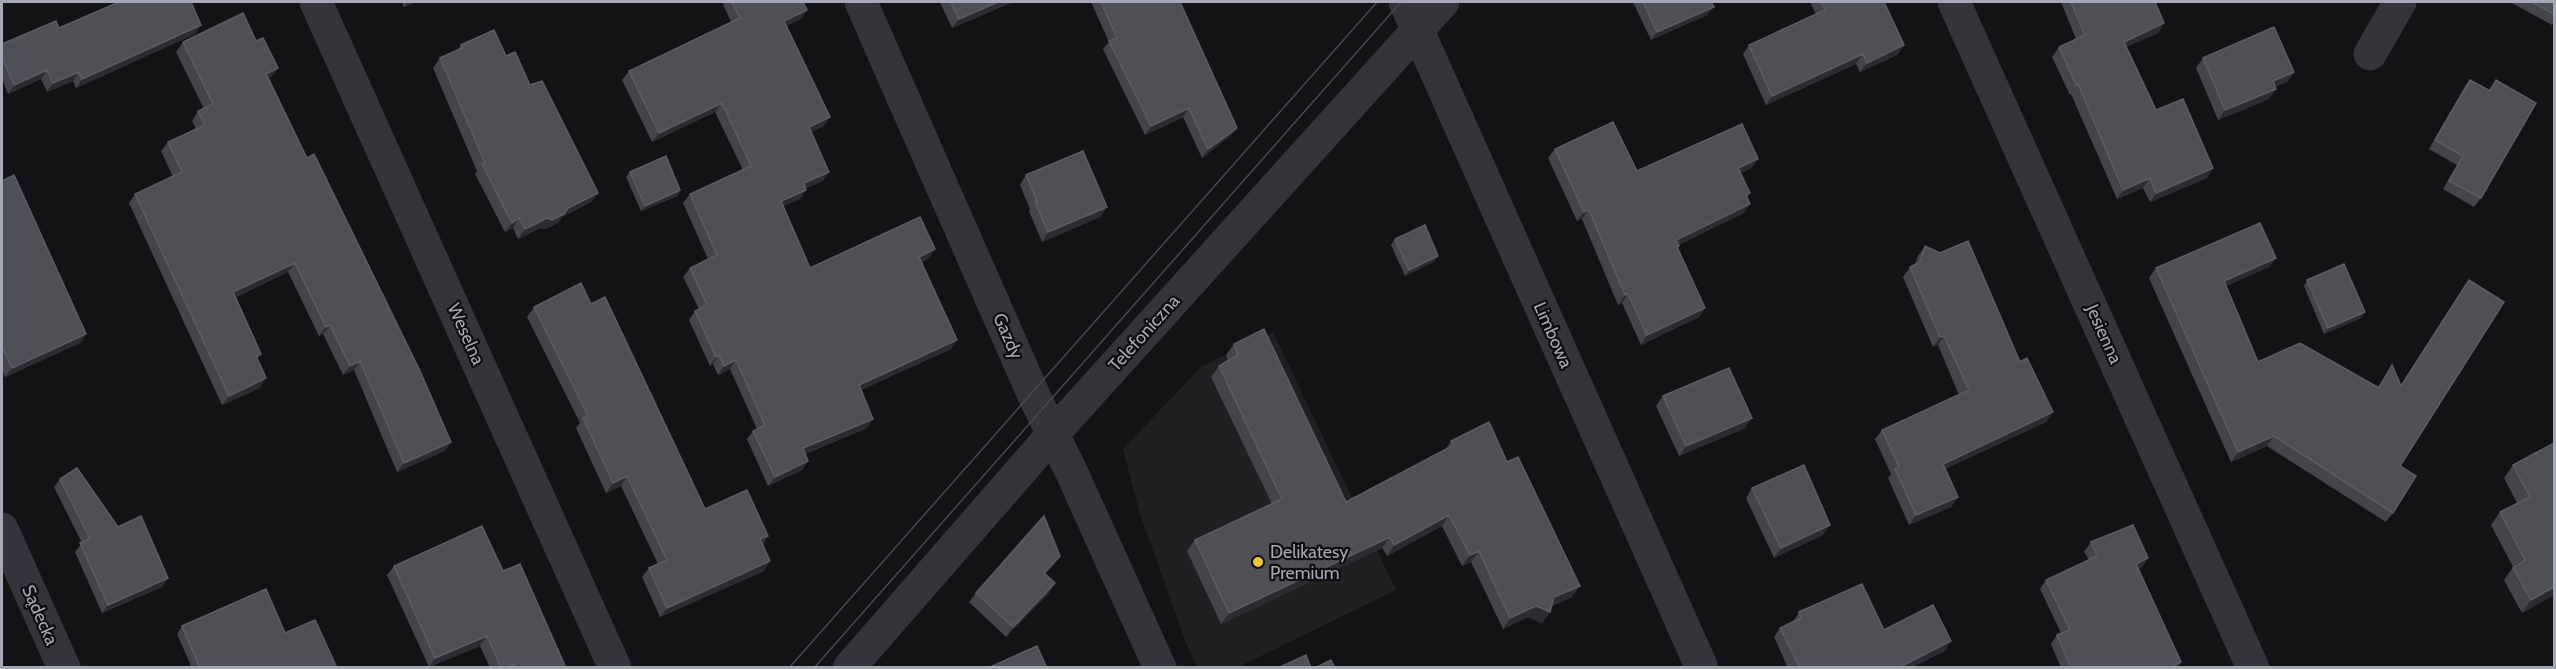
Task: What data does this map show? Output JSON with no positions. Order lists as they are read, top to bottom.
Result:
{
  "streets": {
    "street": [
      "Telefoniczna",
      "Weselna",
      "Jesienna",
      "Limbowa",
      "Gazdy",
      "Sądecka"
    ]
  },
  "crossings": [
    ["Telefoniczna", "Limbowa"],
    ["Telefoniczna", "Gazdy"]
  ],
  "places": ["Delikatesy Premium"]
}
